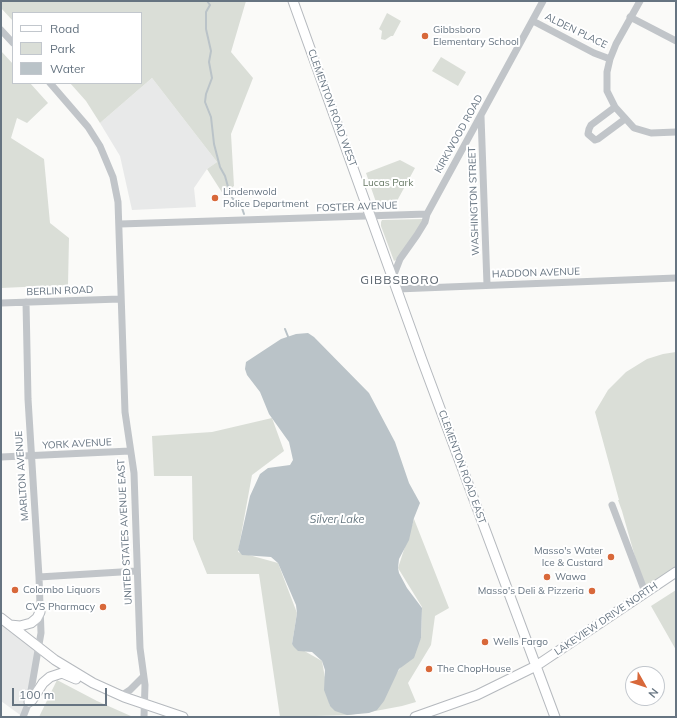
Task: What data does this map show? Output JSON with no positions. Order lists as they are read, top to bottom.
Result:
{
  "streets": {
    "main road": ["CLEMENTON ROAD WEST", "CLEMENTON ROAD EAST", "LAKEVIEW DRIVE NORTH"],
    "street": [
      "ALDEN PLACE",
      "KIRKWOOD ROAD",
      "WASHINGTON STREET",
      "FOSTER AVENUE",
      "HADDON AVENUE",
      "BERLIN ROAD",
      "YORK AVENUE",
      "MARLTON AVENUE",
      "UNITED STATES AVENUE EAST"
    ]
  },
  "crossings": [
    ["ALDEN PLACE", "KIRKWOOD ROAD"],
    ["CLEMENTON ROAD WEST", "FOSTER AVENUE"],
    ["CLEMENTON ROAD WEST", "CLEMENTON ROAD EAST"],
    ["KIRKWOOD ROAD", "WASHINGTON STREET"],
    ["KIRKWOOD ROAD", "FOSTER AVENUE"],
    ["KIRKWOOD ROAD", "CLEMENTON ROAD EAST"],
    ["WASHINGTON STREET", "HADDON AVENUE"],
    ["FOSTER AVENUE", "CLEMENTON ROAD EAST"],
    ["FOSTER AVENUE", "UNITED STATES AVENUE EAST"],
    ["HADDON AVENUE", "CLEMENTON ROAD EAST"],
    ["BERLIN ROAD", "MARLTON AVENUE"],
    ["BERLIN ROAD", "UNITED STATES AVENUE EAST"],
    ["YORK AVENUE", "MARLTON AVENUE"],
    ["YORK AVENUE", "UNITED STATES AVENUE EAST"],
    ["CLEMENTON ROAD EAST", "LAKEVIEW DRIVE NORTH"]
  ],
  "districts": ["GIBBSBORO"],
  "water": ["Silver Lake"],
  "parks": ["Lucas Park"],
  "places": [
    "Gibbsboro Elementary School",
    "Lindenwold Police Department",
    "Masso's Water Ice & Custard",
    "Wawa",
    "Colombo Liquors",
    "Masso's Deli & Pizzeria",
    "CVS Pharmacy",
    "Wells Fargo",
    "The ChopHouse"
  ],
  "legend": ["Road", "Park", "Water"],
  "scale_bar": "100 m",
  "north": "bottom right"
}
